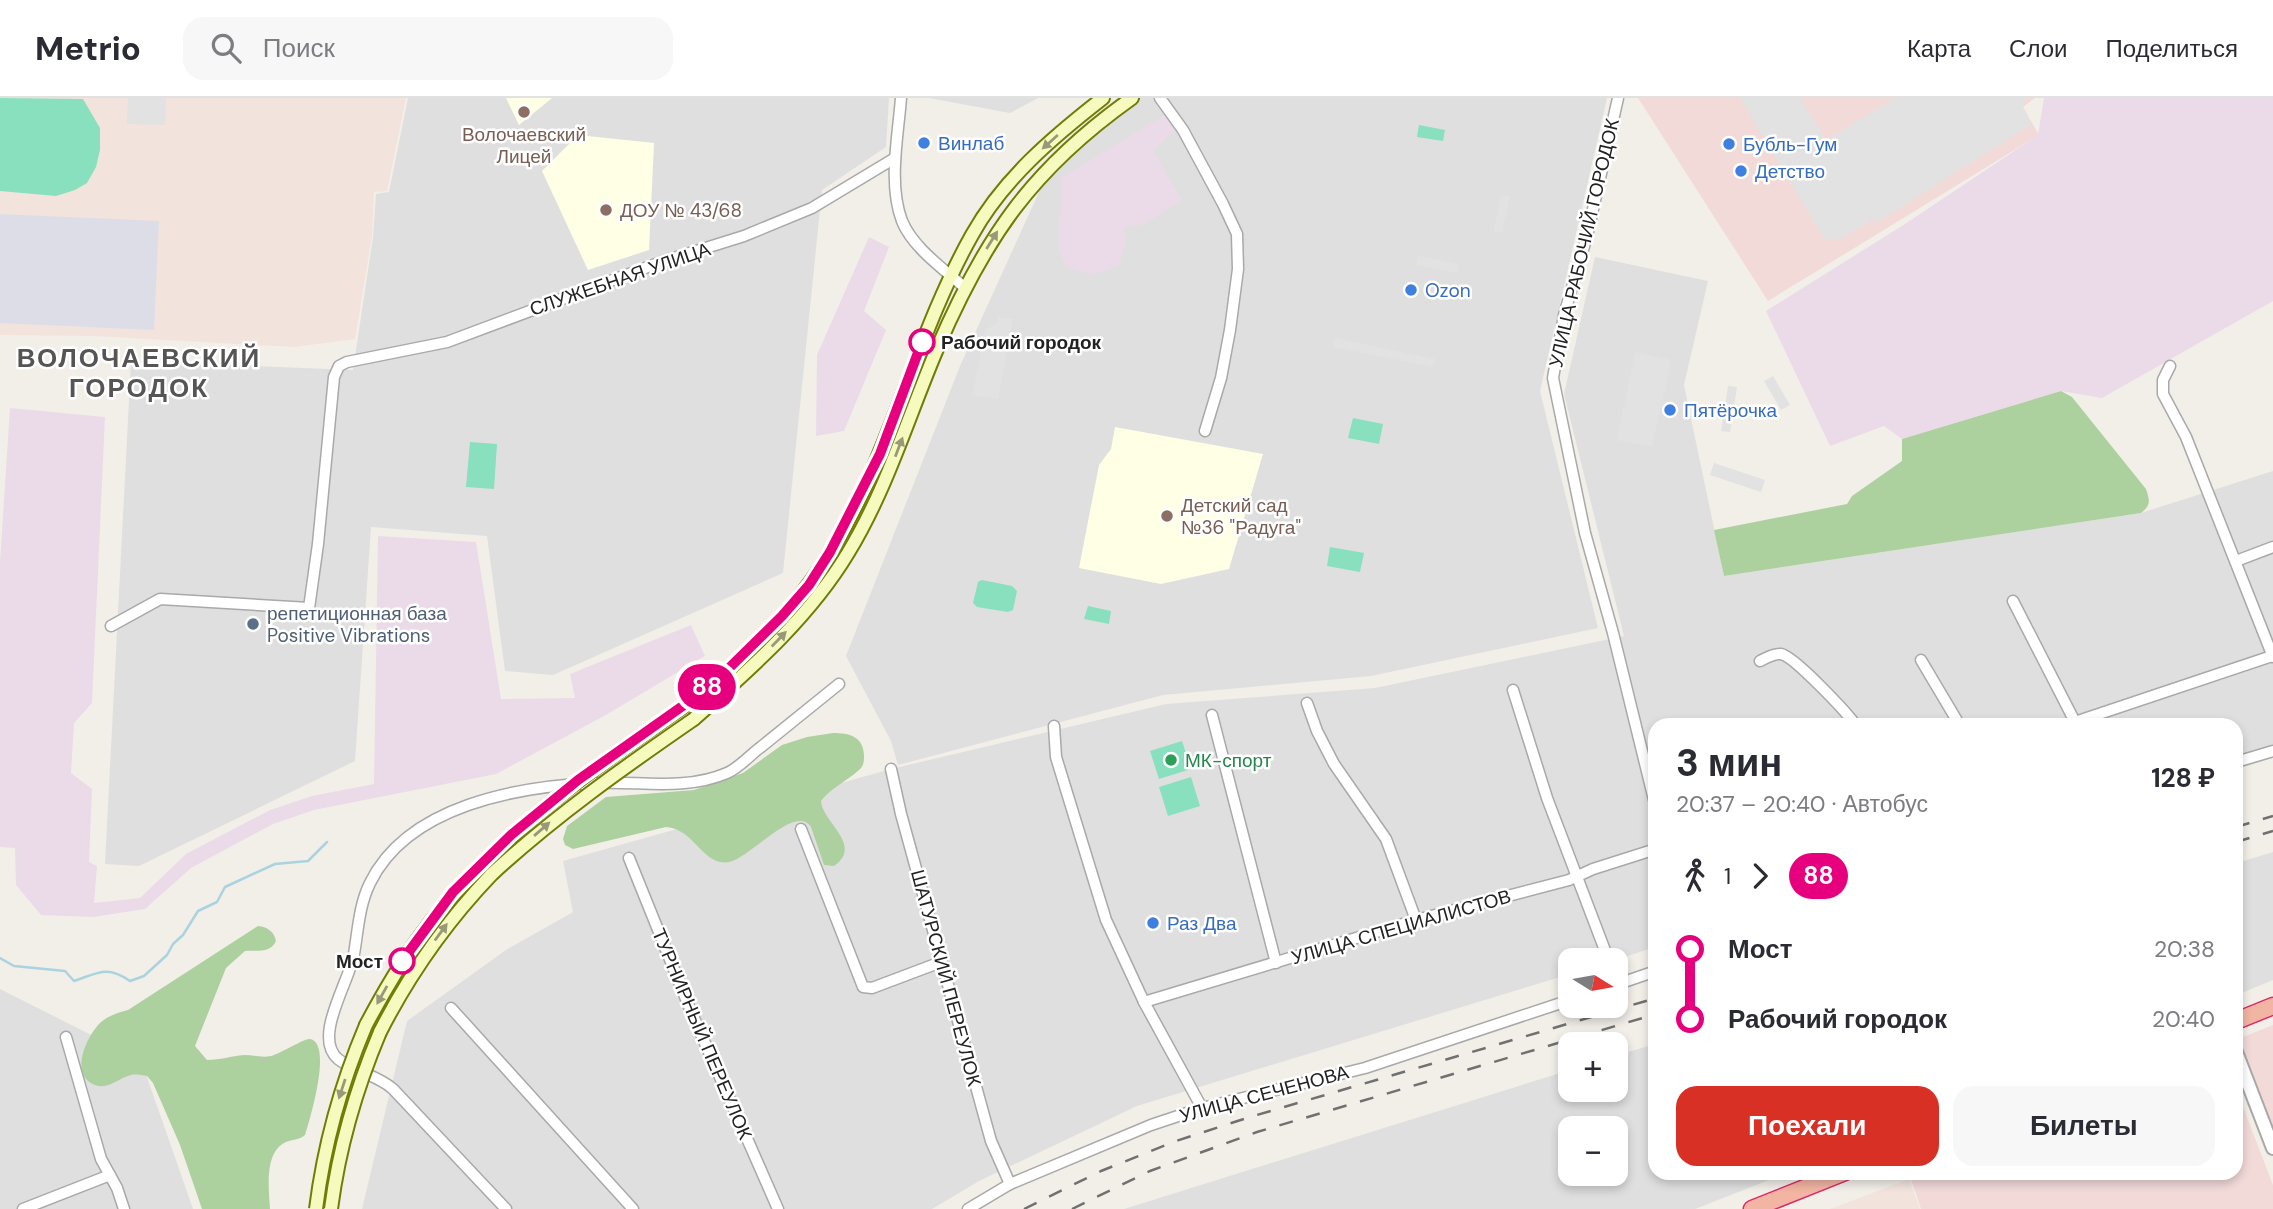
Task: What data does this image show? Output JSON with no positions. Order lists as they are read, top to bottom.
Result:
{
  "streets": {
    "street": [
      "УЛИЦА РАБОЧИЙ ГОРОДОК",
      "СЛУЖЕБНАЯ УЛИЦА",
      "УЛИЦА СПЕЦИАЛИСТОВ",
      "ШАТУРСКИЙ ПЕРЕУЛОК",
      "ТУРНИРНЫЙ ПЕРЕУЛОК",
      "УЛИЦА СЕЧЕНОВА"
    ]
  },
  "crossings": [
    ["ШАТУРСКИЙ ПЕРЕУЛОК", "УЛИЦА СЕЧЕНОВА"]
  ],
  "districts": ["ВОЛОЧАЕВСКИЙ ГОРОДОК"],
  "places": [
    "Волочаевский Лицей",
    "Винлаб",
    "Бубль-Гум",
    "Детство",
    "ДОУ № 43/68",
    "Ozon",
    "Рабочий городок",
    "Пятёрочка",
    "Детский сад №36 \"Радуга\"",
    "репетиционная база Positive Vibrations",
    "МК-спорт",
    "Раз Два",
    "Мост"
  ],
  "lines": ["bus line 88"],
  "north": "right",
  "page": {
    "header": "Metrio",
    "search": "Поиск",
    "nav": ["Карта", "Слои", "Поделиться"],
    "on_map": "88",
    "heading": ["3 мин", "20:37 – 20:40 · Автобус", "128 ₽"],
    "legs": ["1", "88"],
    "list": [
      {
        "name": "Мост",
        "value": "20:38"
      },
      {
        "name": "Рабочий городок",
        "value": "20:40"
      }
    ],
    "map_buttons": ["+", "−"],
    "buttons": ["Поехали", "Билеты"]
  }
}
